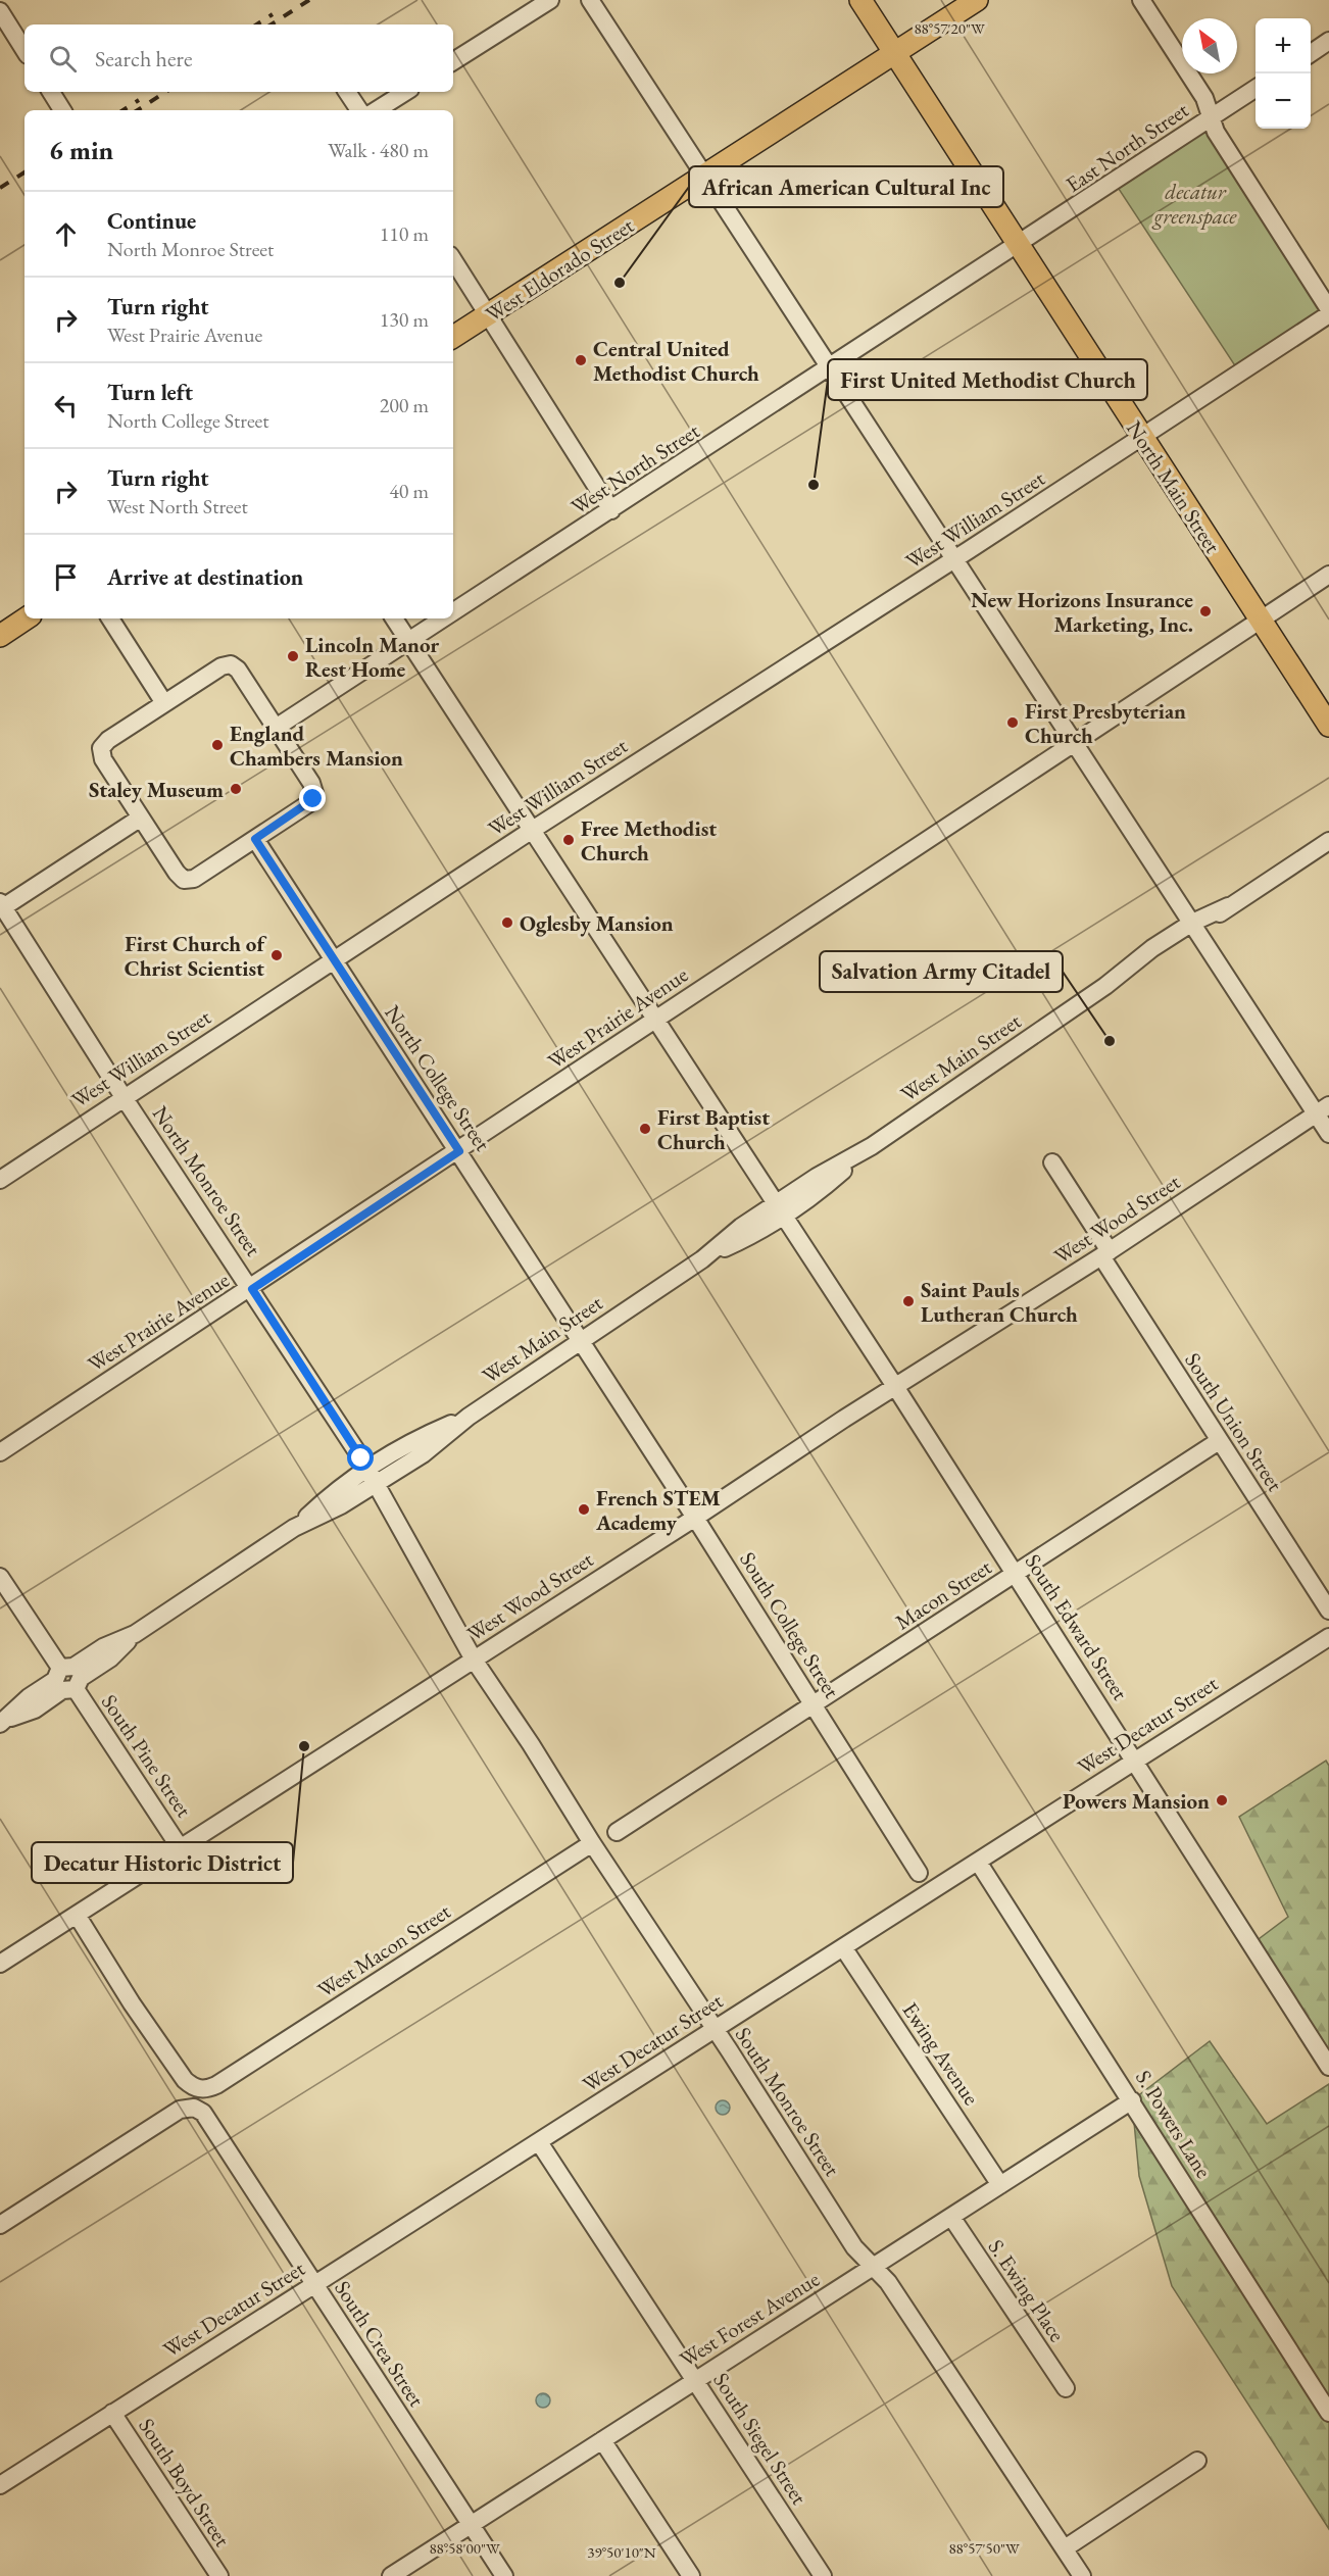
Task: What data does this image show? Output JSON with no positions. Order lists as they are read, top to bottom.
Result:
{
  "streets": {
    "main road": ["West Eldorado Street", "North Main Street"],
    "street": [
      "East North Street",
      "West North Street",
      "West William Street",
      "West Prairie Avenue",
      "West Main Street",
      "North College Street",
      "North Monroe Street",
      "West Wood Street",
      "South Union Street",
      "Macon Street",
      "South College Street",
      "South Edward Street",
      "West Decatur Street",
      "South Pine Street",
      "West Macon Street",
      "Ewing Avenue",
      "South Monroe Street",
      "S. Powers Lane",
      "S. Ewing Place",
      "West Forest Avenue",
      "South Crea Street",
      "South Siegel Street",
      "South Boyd Street"
    ]
  },
  "crossings": [
    ["East North Street", "West North Street"],
    ["East North Street", "North Main Street"],
    ["West Eldorado Street", "North Main Street"],
    ["West North Street", "North Main Street"],
    ["West North Street", "South Edward Street"],
    ["North Main Street", "West William Street"],
    ["North Main Street", "West Prairie Avenue"],
    ["West William Street", "North College Street"],
    ["West William Street", "North Monroe Street"],
    ["West William Street", "South Edward Street"],
    ["West Prairie Avenue", "North College Street"],
    ["West Prairie Avenue", "North Monroe Street"],
    ["West Prairie Avenue", "South Edward Street"],
    ["West Main Street", "North College Street"],
    ["West Main Street", "North Monroe Street"],
    ["West Main Street", "South College Street"],
    ["West Main Street", "South Edward Street"],
    ["West Main Street", "South Pine Street"],
    ["West Main Street", "South Monroe Street"],
    ["North College Street", "South College Street"],
    ["North Monroe Street", "South Monroe Street"],
    ["West Wood Street", "South Union Street"],
    ["West Wood Street", "South College Street"],
    ["West Wood Street", "South Edward Street"],
    ["West Wood Street", "South Pine Street"],
    ["West Wood Street", "West Macon Street"],
    ["West Wood Street", "South Monroe Street"],
    ["South Union Street", "Macon Street"],
    ["Macon Street", "South College Street"],
    ["Macon Street", "South Edward Street"],
    ["South Edward Street", "West Decatur Street"],
    ["West Decatur Street", "Ewing Avenue"],
    ["West Decatur Street", "South Monroe Street"],
    ["West Decatur Street", "S. Powers Lane"],
    ["West Decatur Street", "South Crea Street"],
    ["West Decatur Street", "South Siegel Street"],
    ["West Decatur Street", "South Boyd Street"],
    ["West Macon Street", "South Monroe Street"],
    ["Ewing Avenue", "West Forest Avenue"],
    ["South Monroe Street", "West Forest Avenue"],
    ["S. Powers Lane", "West Forest Avenue"],
    ["S. Ewing Place", "West Forest Avenue"],
    ["West Forest Avenue", "South Crea Street"],
    ["West Forest Avenue", "South Siegel Street"]
  ],
  "parks": ["decatur greenspace"],
  "places": [
    "African American Cultural Inc",
    "Central United Methodist Church",
    "First United Methodist Church",
    "New Horizons Insurance Marketing, Inc.",
    "Lincoln Manor Rest Home",
    "First Presbyterian Church",
    "England Chambers Mansion",
    "Staley Museum",
    "Free Methodist Church",
    "Oglesby Mansion",
    "First Church of Christ Scientist",
    "Salvation Army Citadel",
    "First Baptist Church",
    "Saint Pauls Lutheran Church",
    "French STEM Academy",
    "Decatur Historic District",
    "Powers Mansion"
  ],
  "north": "top left",
  "page": {
    "map_buttons": ["+", "−"],
    "search": "Search here",
    "heading": ["6 min", "Walk · 480 m"],
    "list": [
      ["Continue", "North Monroe Street", "110 m"],
      ["Turn right", "West Prairie Avenue", "130 m"],
      ["Turn left", "North College Street", "200 m"],
      ["Turn right", "West North Street", "40 m"],
      "Arrive at destination"
    ]
  },
  "coordinates": [
    "88°57'20\"W",
    "88°58'00\"W",
    "88°57'50\"W",
    "39°50'10\"N"
  ]
}
